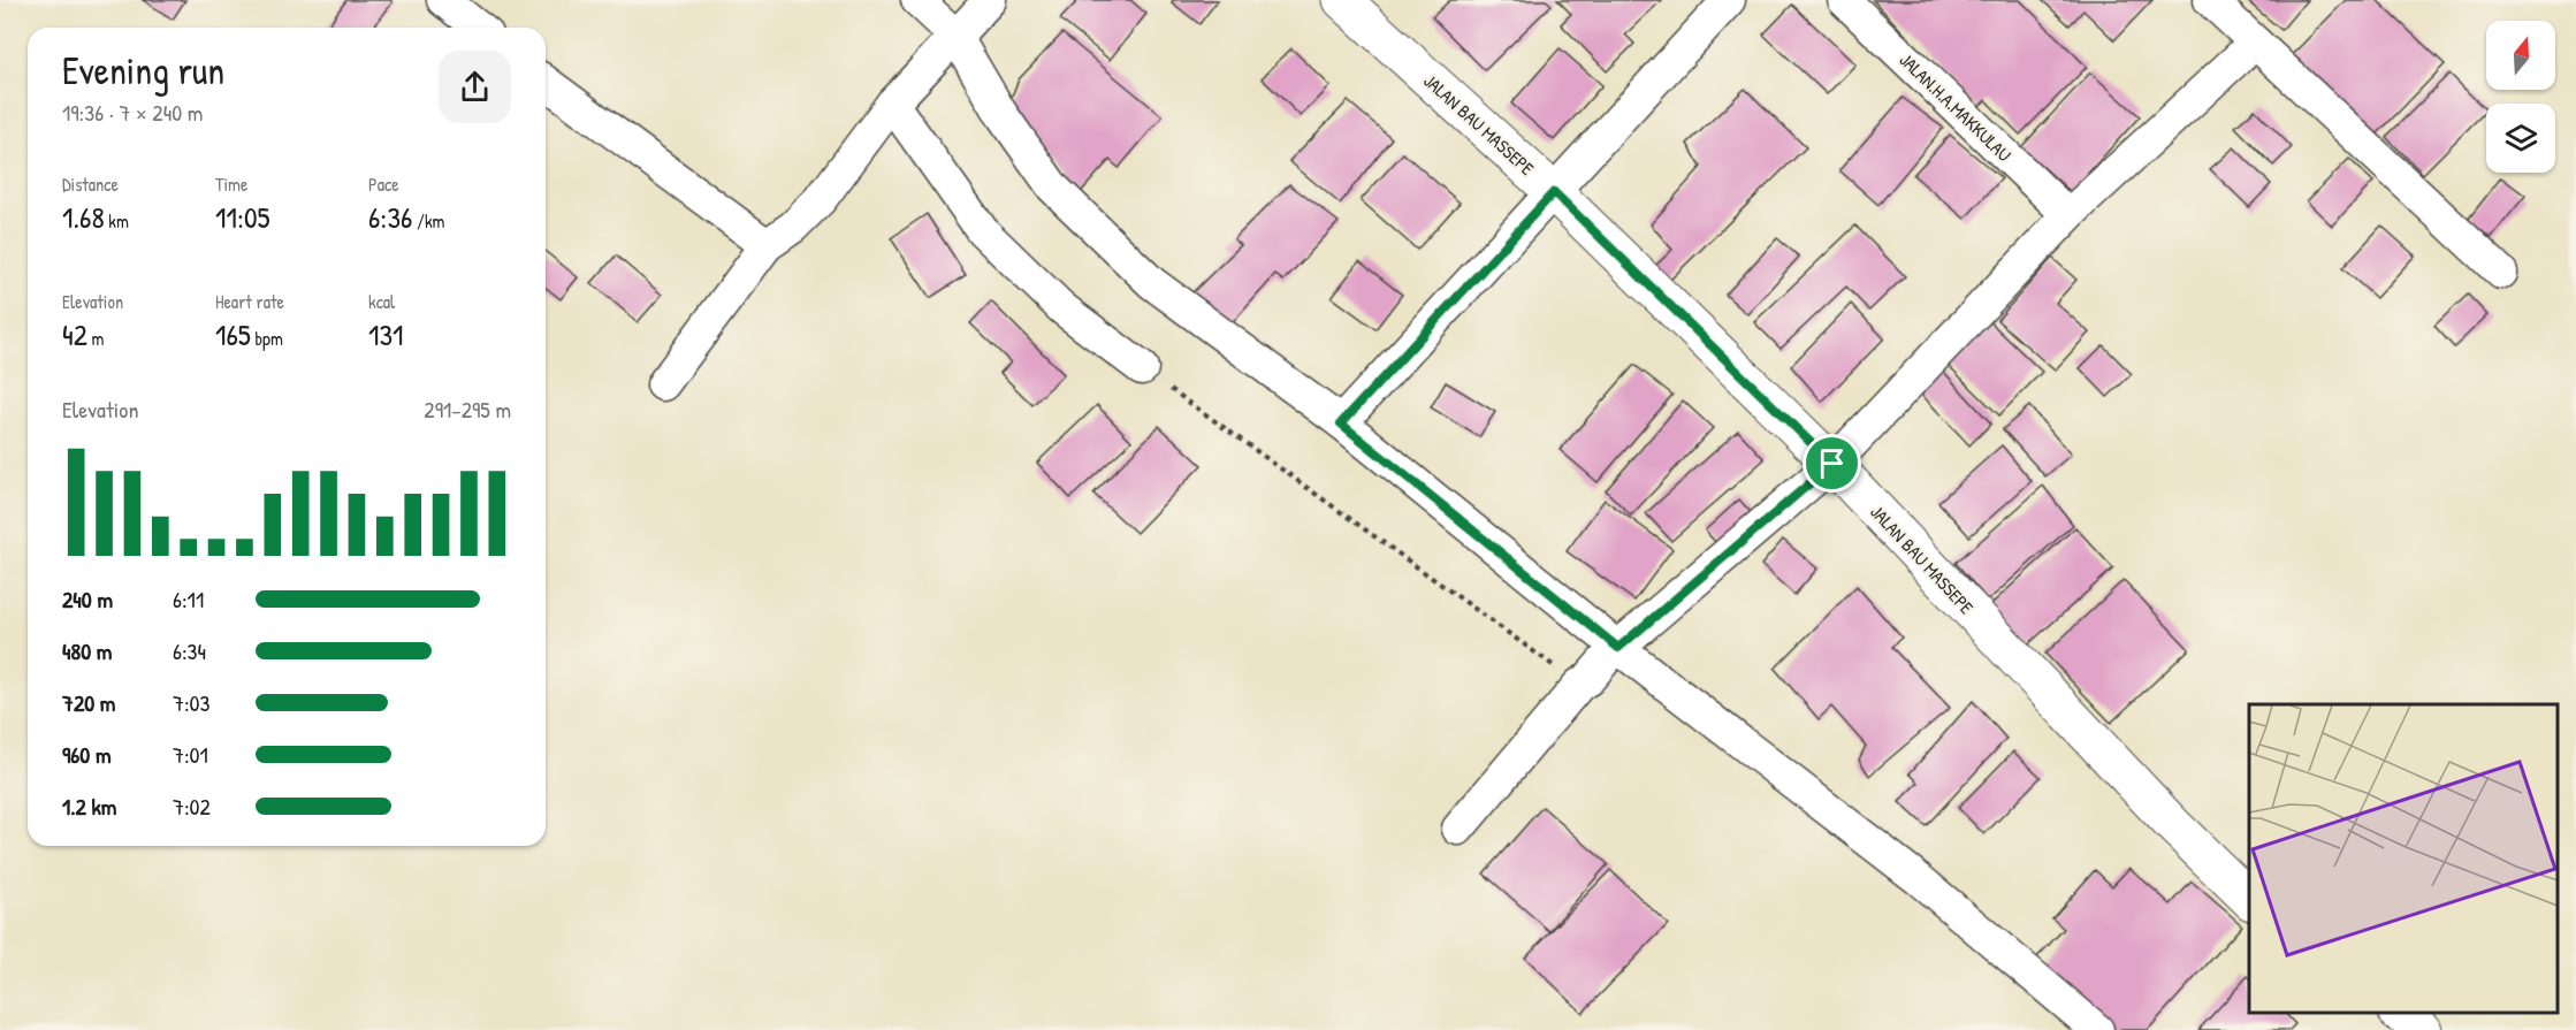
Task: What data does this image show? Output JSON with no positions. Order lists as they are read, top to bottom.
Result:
{
  "streets": {
    "main road": ["JALAN BAU MASSEPE"],
    "street": ["JALAN.H.A.MAKKULAU"]
  },
  "north": "top",
  "page": {
    "heading": ["Evening run", "19:36 · 7 × 240 m"],
    "stats": [
      ["Distance", "1.68 km"],
      ["Time", "11:05"],
      ["Pace", "6:36 /km"],
      ["Elevation", "42 m"],
      ["Heart rate", "165 bpm"],
      ["kcal", "131"]
    ],
    "chart": ["Elevation", "291–295 m"],
    "list": [
      {
        "name": "240 m",
        "note": "6:11"
      },
      {
        "name": "480 m",
        "note": "6:34"
      },
      {
        "name": "720 m",
        "note": "7:03"
      },
      {
        "name": "960 m",
        "note": "7:01"
      },
      {
        "name": "1.2 km",
        "note": "7:02"
      }
    ]
  }
}
